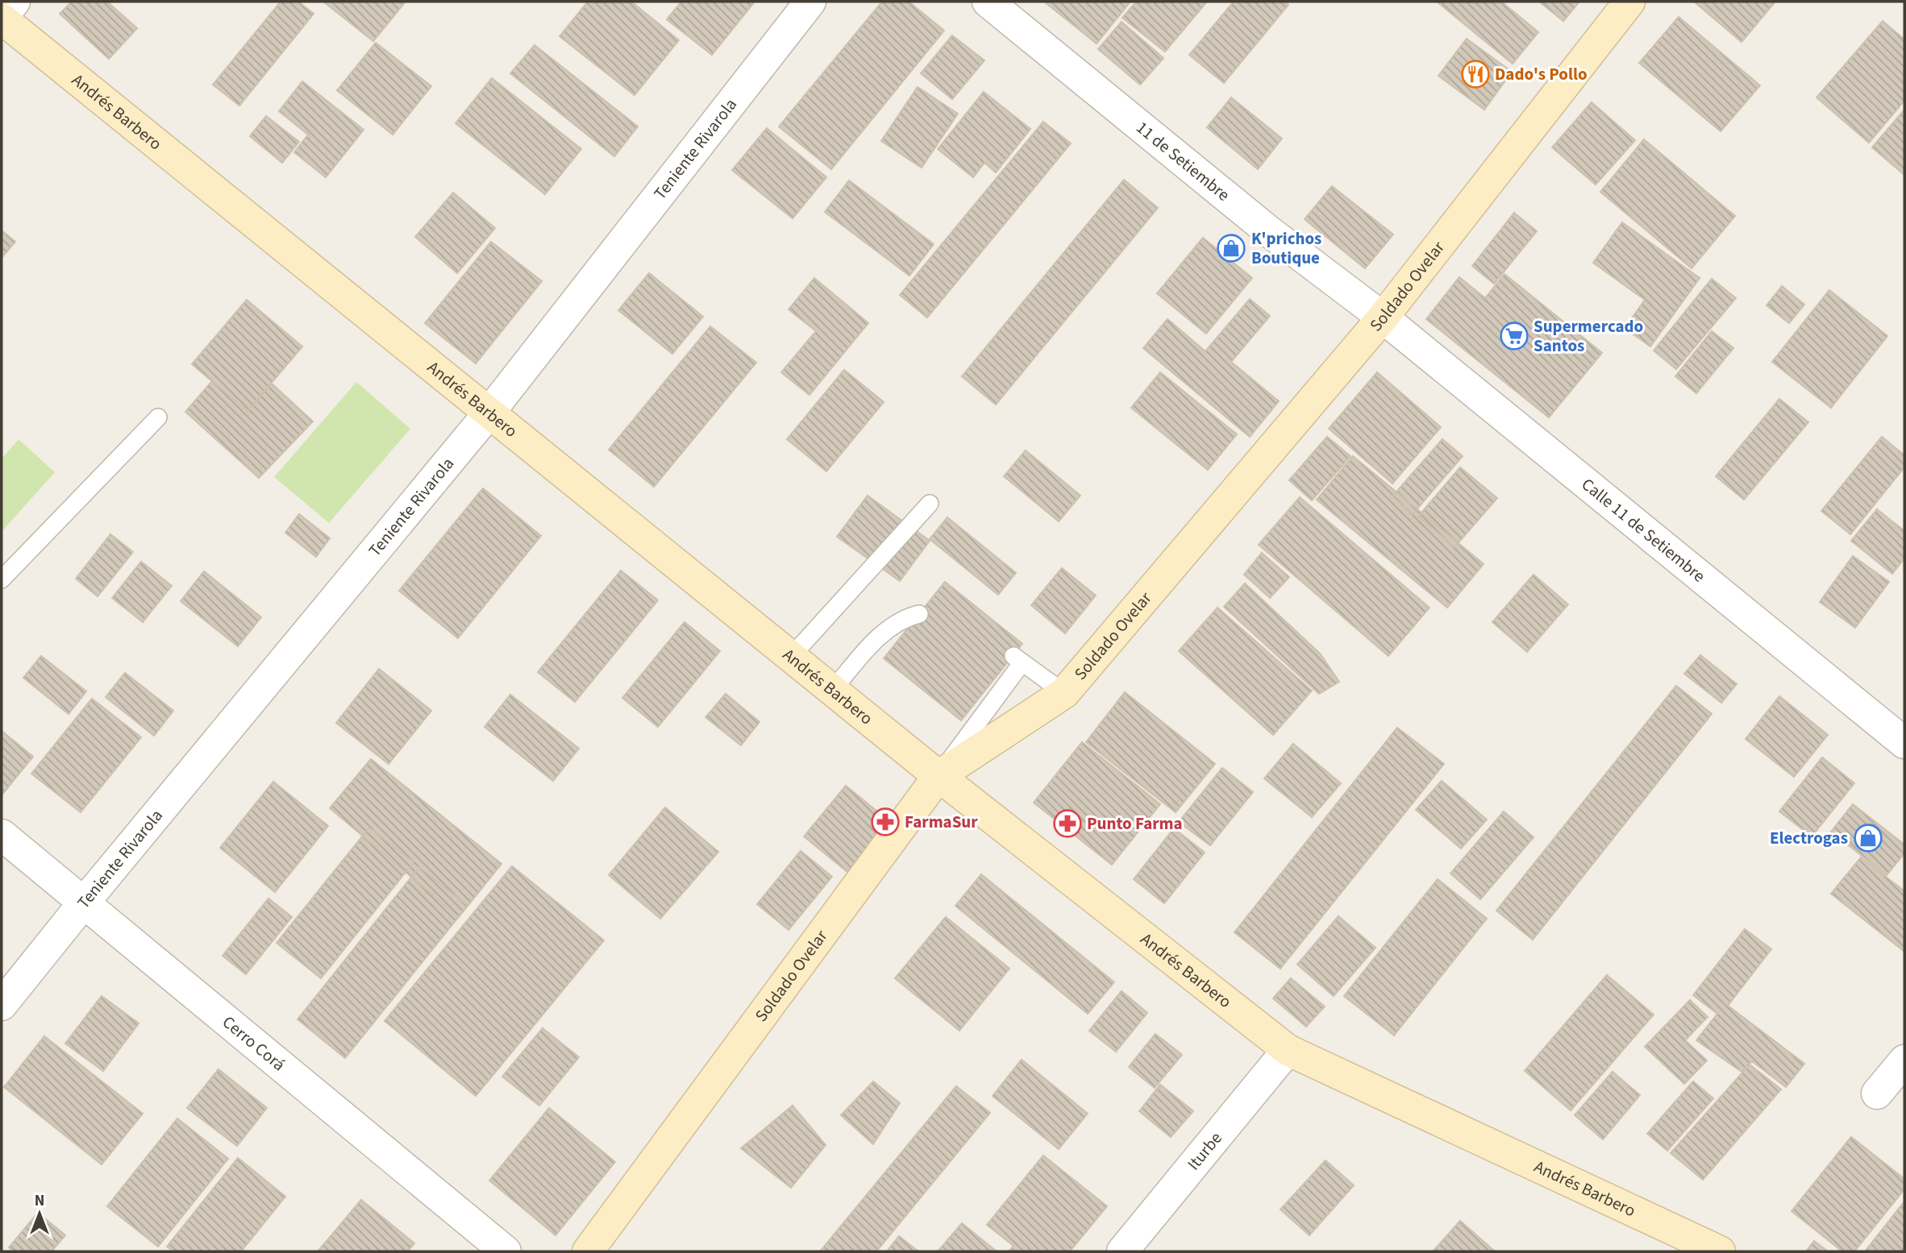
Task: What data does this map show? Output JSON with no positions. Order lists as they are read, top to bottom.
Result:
{
  "streets": {
    "main road": ["Andrés Barbero", "Soldado Ovelar"],
    "street": [
      "Teniente Rivarola",
      "11 de Setiembre",
      "Calle 11 de Setiembre",
      "Cerro Corá",
      "Iturbe"
    ]
  },
  "crossings": [
    ["Andrés Barbero", "Teniente Rivarola"],
    ["Andrés Barbero", "Soldado Ovelar"],
    ["Andrés Barbero", "Iturbe"],
    ["Teniente Rivarola", "Cerro Corá"],
    ["11 de Setiembre", "Soldado Ovelar"],
    ["11 de Setiembre", "Calle 11 de Setiembre"],
    ["Soldado Ovelar", "Calle 11 de Setiembre"]
  ],
  "places": {
    "restaurant": ["Dado's Pollo"],
    "shop": ["K'prichos Boutique", "Electrogas"],
    "supermarket": ["Supermercado Santos"],
    "pharmacy": ["FarmaSur", "Punto Farma"]
  },
  "north": "top"
}
